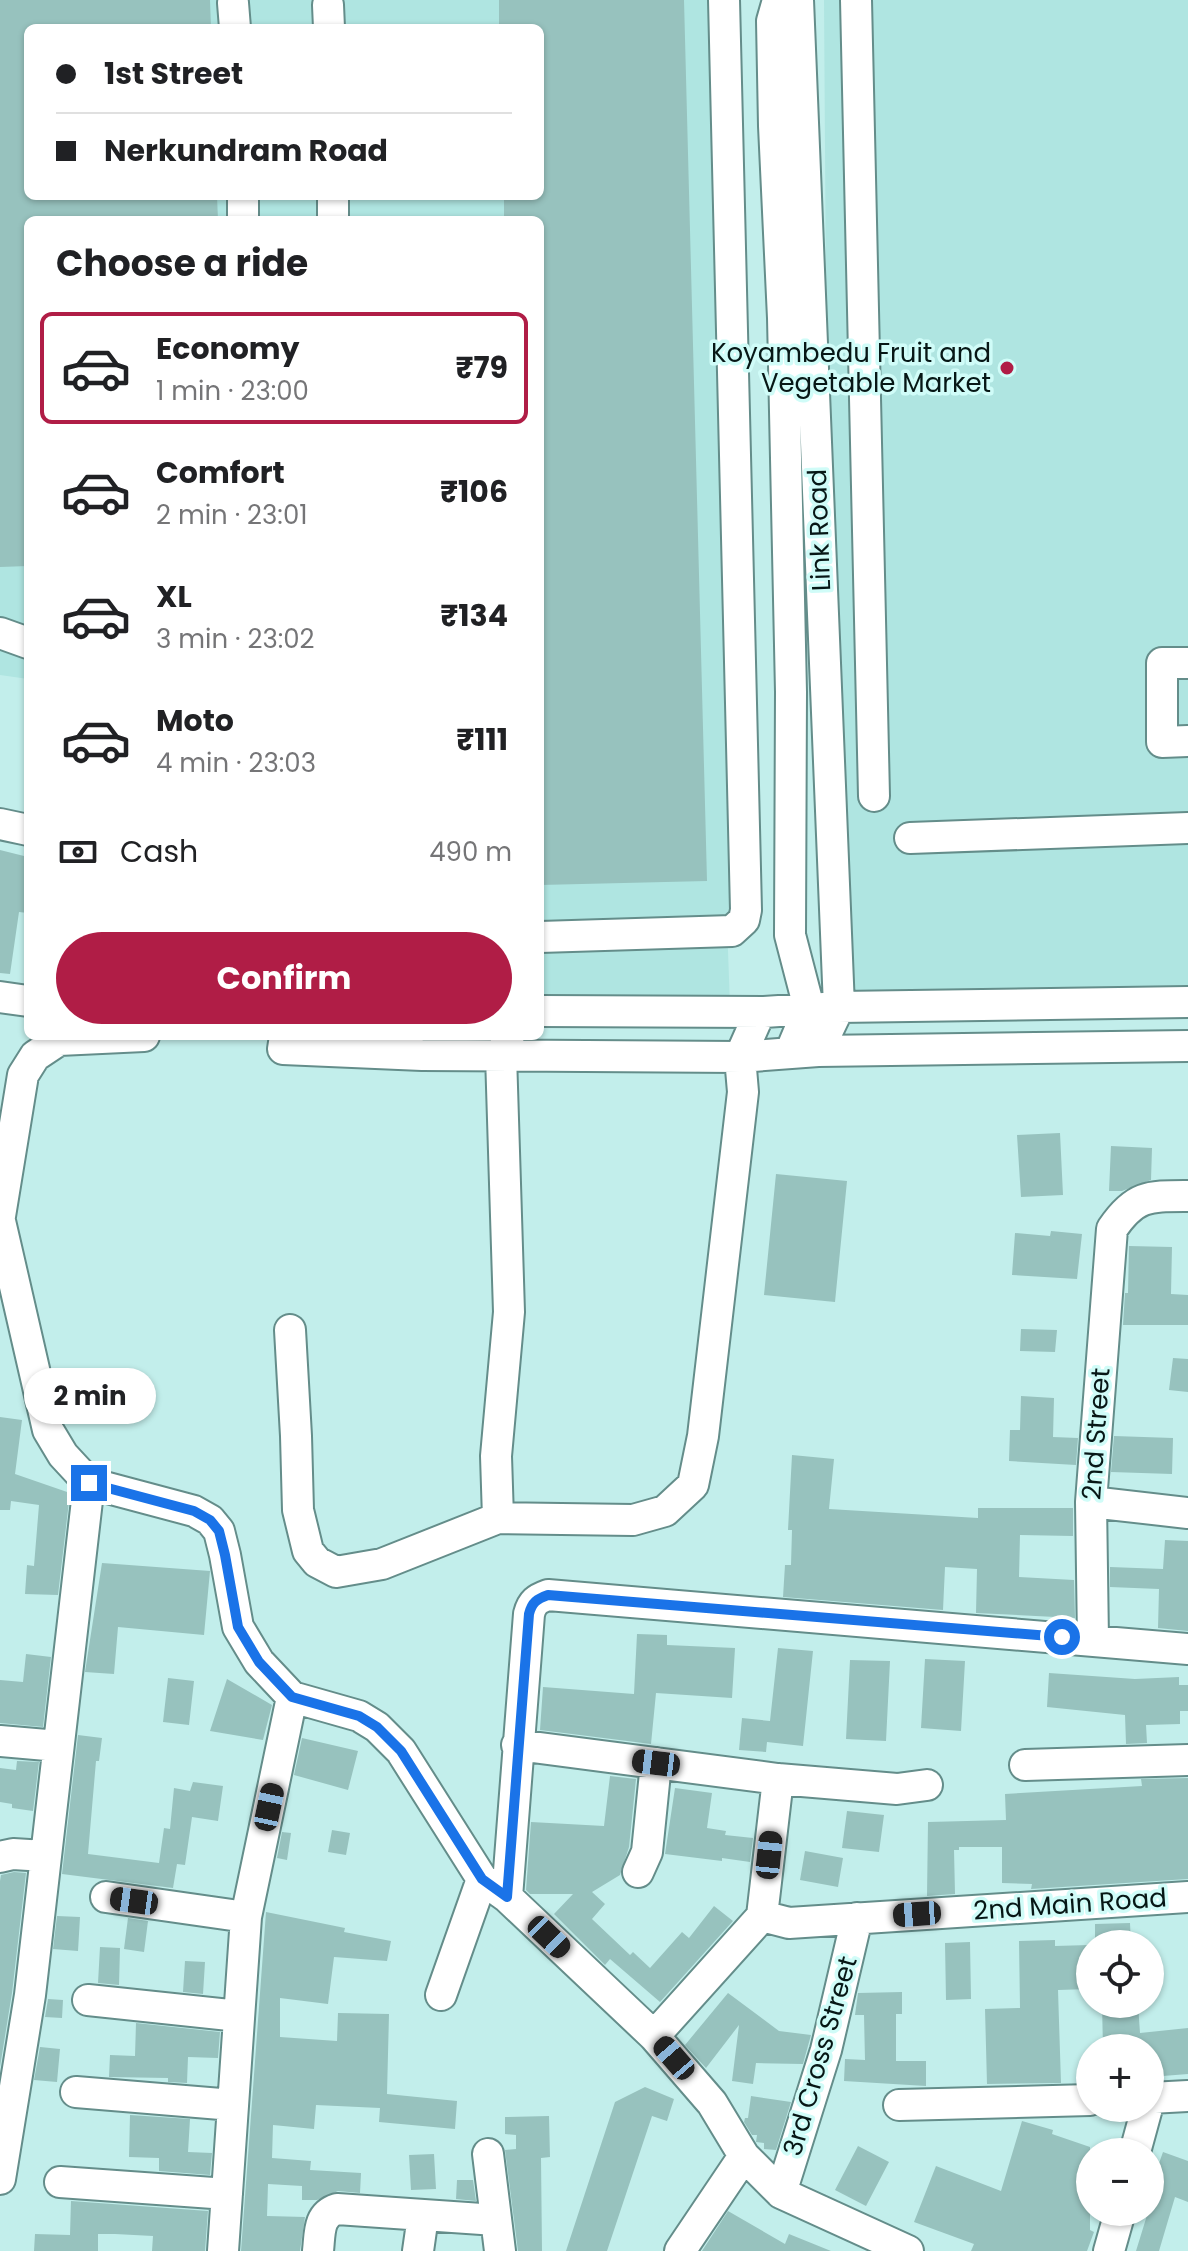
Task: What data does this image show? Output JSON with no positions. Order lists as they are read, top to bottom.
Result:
{
  "streets": {
    "street": [
      "Link Road",
      "2nd Street",
      "2nd Main Road",
      "3rd Cross Street"
    ]
  },
  "crossings": [
    ["2nd Main Road", "3rd Cross Street"]
  ],
  "places": ["Koyambedu Fruit and Vegetable Market"],
  "page": {
    "banner": ["1st Street", "Nerkundram Road"],
    "heading": "Choose a ride",
    "list": [
      {
        "name": "Economy",
        "note": "1 min · 23:00",
        "value": "₹79"
      },
      {
        "name": "Comfort",
        "note": "2 min · 23:01",
        "value": "₹106"
      },
      {
        "name": "XL",
        "note": "3 min · 23:02",
        "value": "₹134"
      },
      {
        "name": "Moto",
        "note": "4 min · 23:03",
        "value": "₹111"
      }
    ],
    "pay": ["Cash", "490 m"],
    "buttons": "Confirm",
    "bubble": "2 min",
    "map_buttons": ["+", "−"]
  }
}
